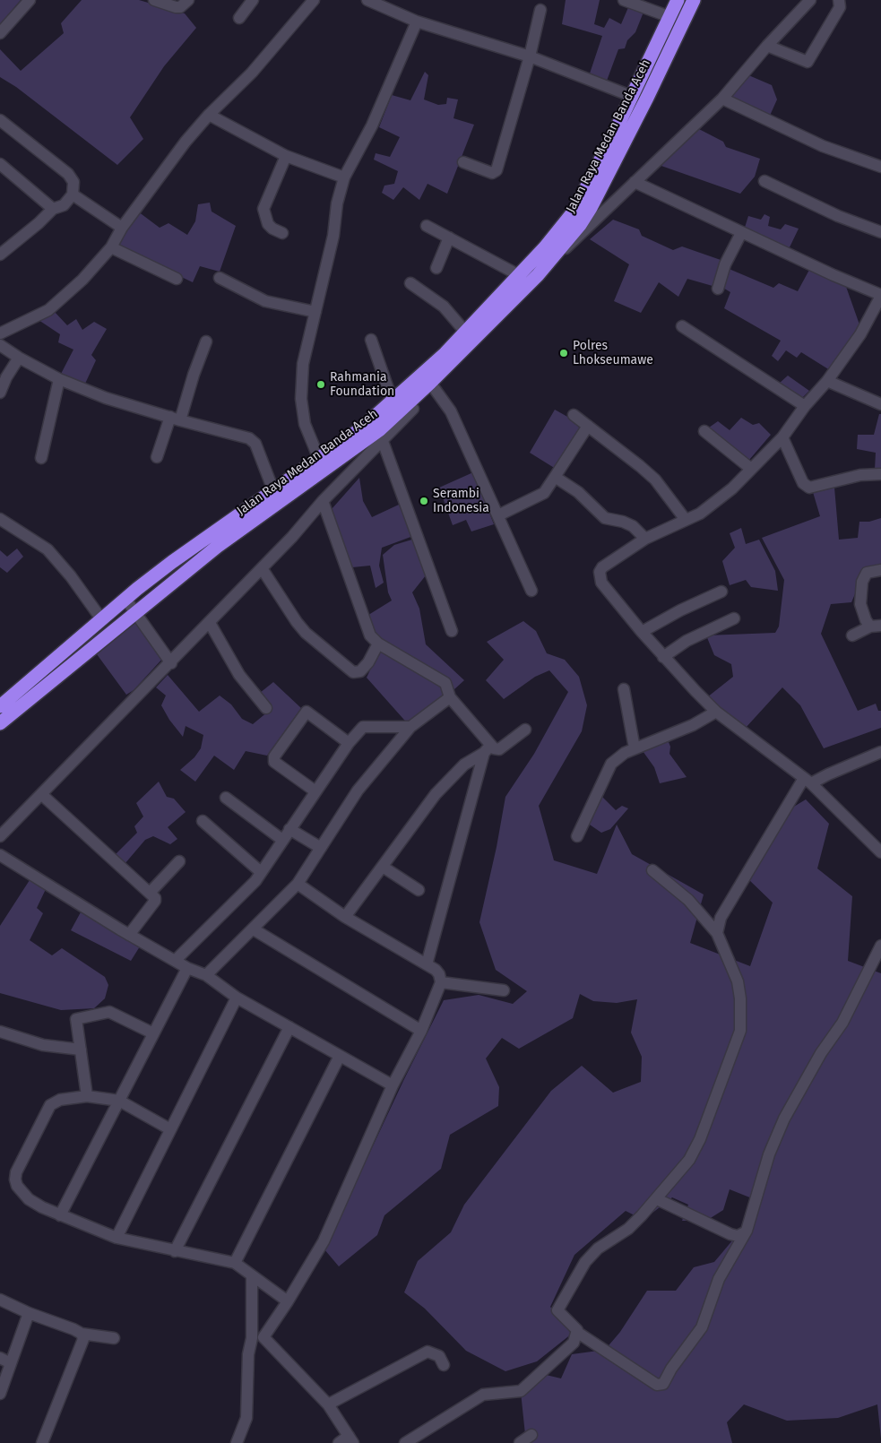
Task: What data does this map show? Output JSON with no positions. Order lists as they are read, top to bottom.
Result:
{
  "streets": {
    "highway": ["Jalan Raya Medan Banda Aceh"]
  },
  "places": ["Polres Lhokseumawe", "Rahmania Foundation", "Serambi Indonesia"]
}
